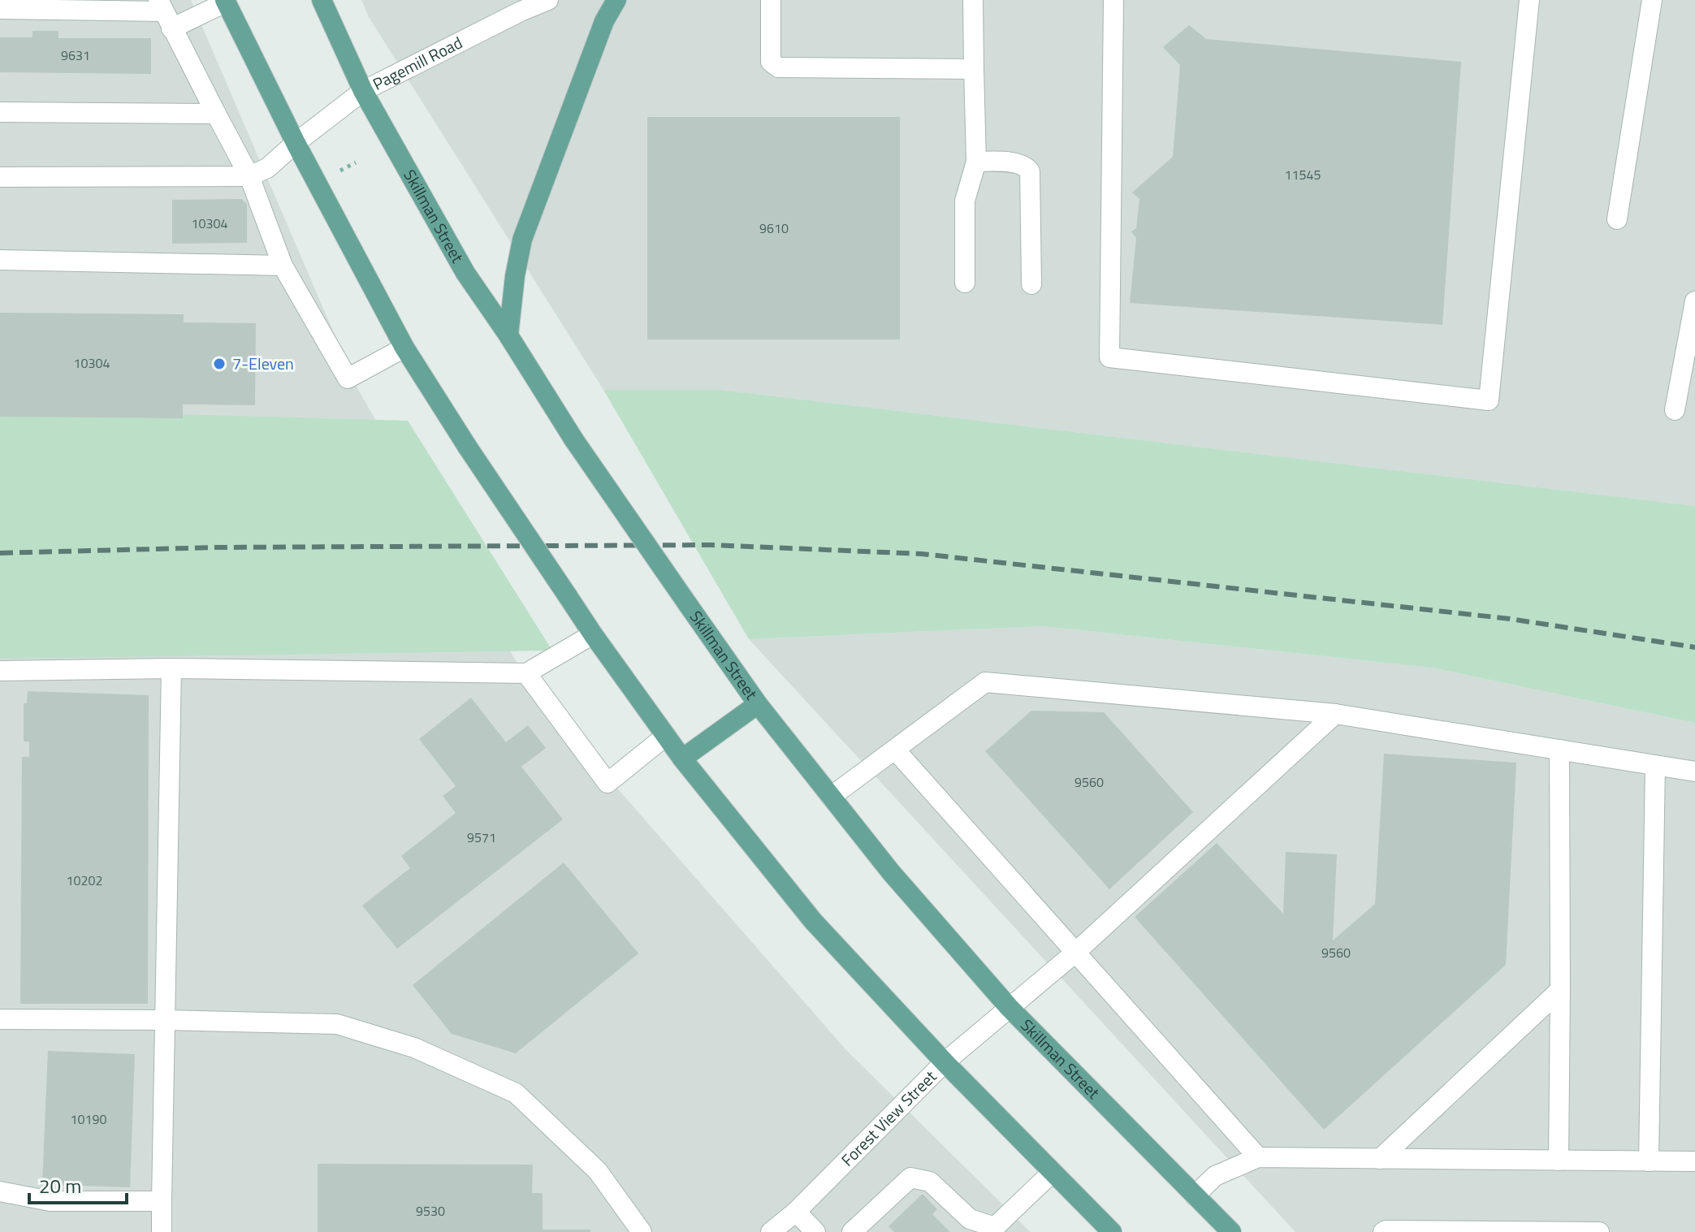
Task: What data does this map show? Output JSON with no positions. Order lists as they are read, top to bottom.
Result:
{
  "streets": {
    "main road": ["Skillman Street"],
    "street": ["Pagemill Road", "Forest View Street"]
  },
  "crossings": [
    ["Pagemill Road", "Skillman Street"],
    ["Skillman Street", "Forest View Street"]
  ],
  "places": ["7-Eleven"],
  "house_numbers": [
    "9631",
    "11545",
    "10304",
    "9610",
    "10304",
    "9560",
    "9571",
    "10202",
    "9560",
    "10190",
    "9530"
  ],
  "scale_bar": "20 m"
}
